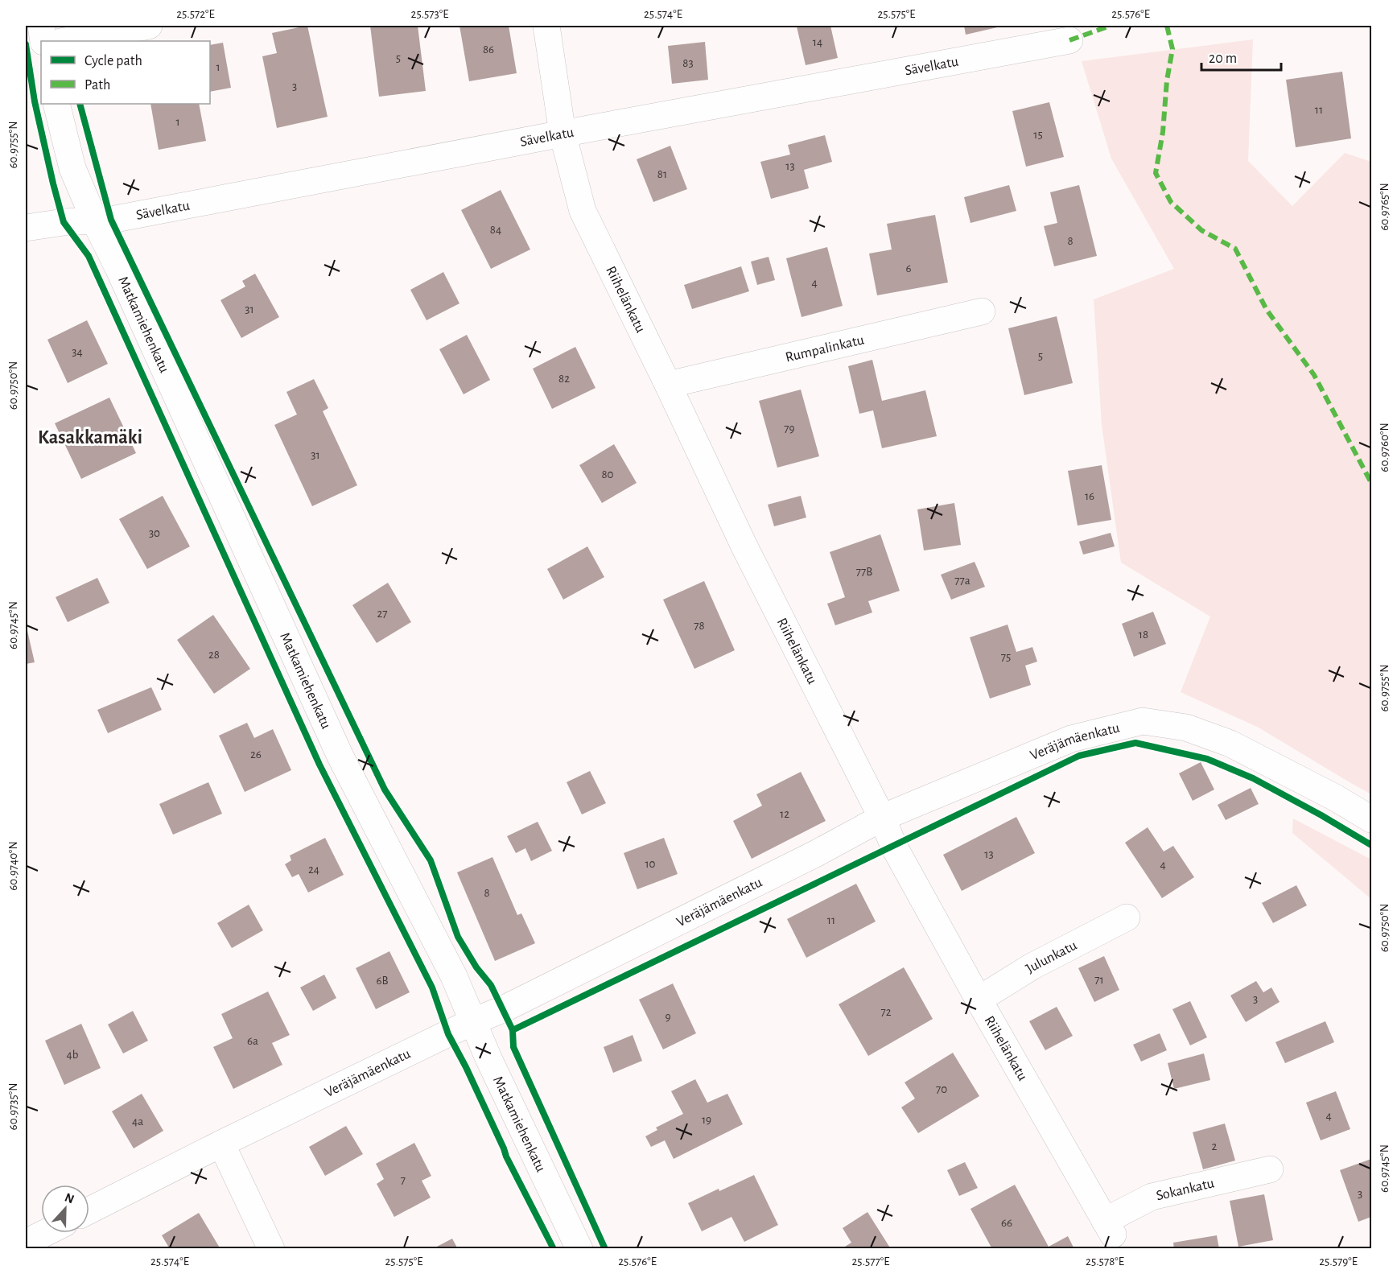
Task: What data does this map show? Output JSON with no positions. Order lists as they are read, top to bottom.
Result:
{
  "streets": {
    "street": [
      "Sävelkatu",
      "Riihelänkatu",
      "Matkamiehenkatu",
      "Rumpalinkatu",
      "Veräjämäenkatu",
      "Julunkatu",
      "Sokankatu"
    ]
  },
  "crossings": [
    ["Sävelkatu", "Riihelänkatu"],
    ["Sävelkatu", "Matkamiehenkatu"],
    ["Riihelänkatu", "Rumpalinkatu"],
    ["Riihelänkatu", "Veräjämäenkatu"],
    ["Riihelänkatu", "Julunkatu"],
    ["Riihelänkatu", "Sokankatu"],
    ["Matkamiehenkatu", "Veräjämäenkatu"]
  ],
  "districts": ["Kasakkamäki"],
  "house_numbers": [
    "14",
    "86",
    "5",
    "83",
    "1",
    "3",
    "11",
    "1",
    "15",
    "13",
    "81",
    "84",
    "8",
    "6",
    "4",
    "31",
    "34",
    "5",
    "82",
    "79",
    "31",
    "80",
    "16",
    "30",
    "77B",
    "77a",
    "27",
    "78",
    "18",
    "28",
    "75",
    "26",
    "12",
    "13",
    "10",
    "4",
    "24",
    "8",
    "11",
    "71",
    "6B",
    "3",
    "72",
    "9",
    "6a",
    "4b",
    "70",
    "4",
    "19",
    "4a",
    "2",
    "7",
    "3",
    "66"
  ],
  "legend": ["Cycle path", "Path"],
  "scale_bar": "20 m",
  "north": "top",
  "coordinates": [
    "25.572°E",
    "25.573°E",
    "25.574°E",
    "25.575°E",
    "25.576°E",
    "60.9755°N",
    "60.9765°N",
    "60.9750°N",
    "60.9760°N",
    "60.9745°N",
    "60.9740°N",
    "60.9735°N",
    "25.577°E",
    "25.578°E",
    "25.579°E"
  ]
}
